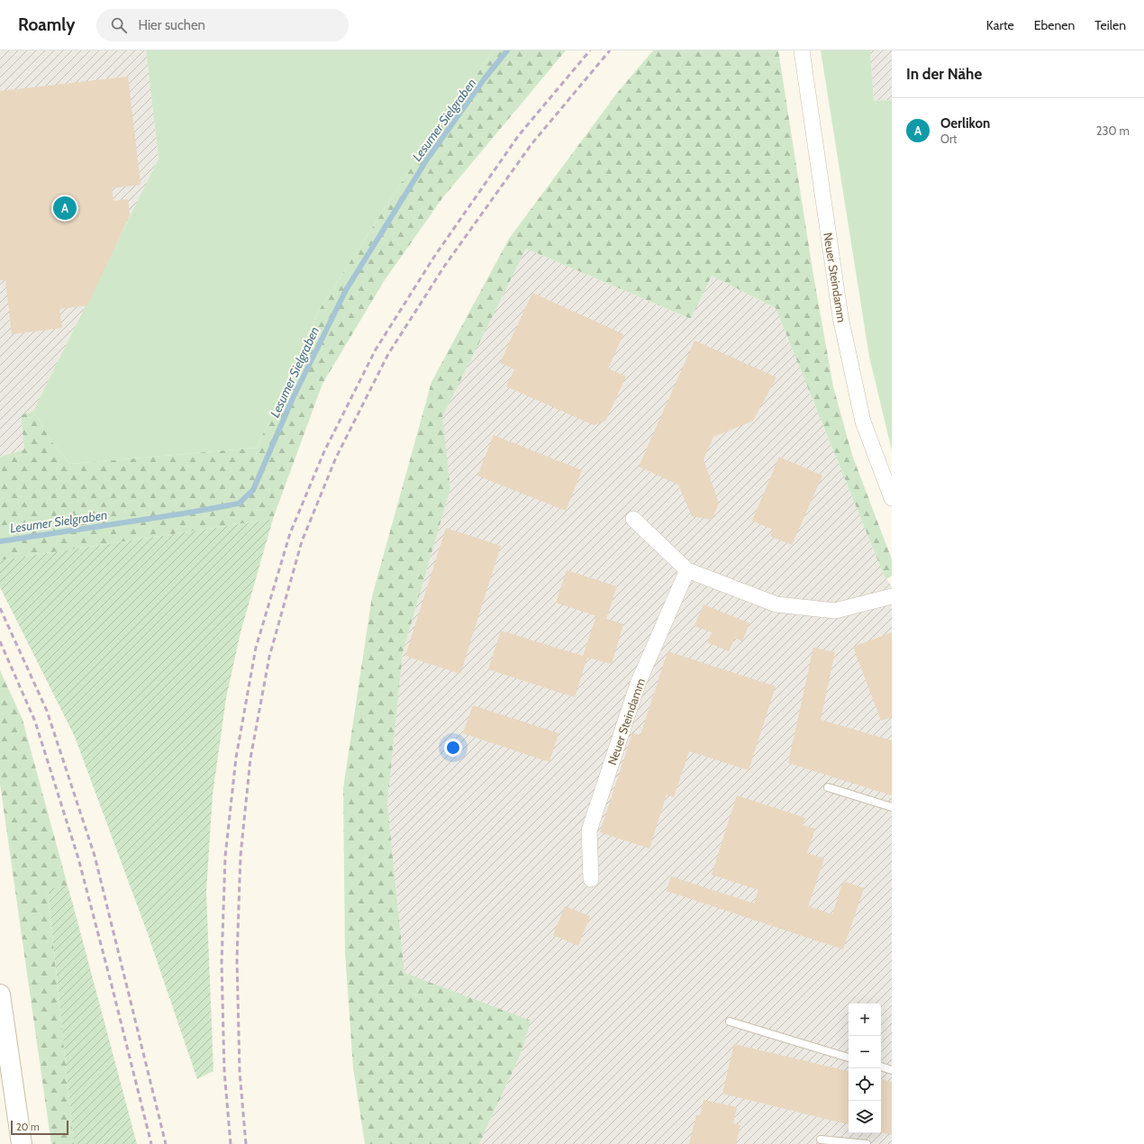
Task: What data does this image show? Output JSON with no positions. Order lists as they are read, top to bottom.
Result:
{
  "streets": {
    "street": ["Neuer Steindamm"]
  },
  "water": ["Lesumer Sielgraben"],
  "scale_bar": "20 m",
  "page": {
    "header": "Roamly",
    "search": "Hier suchen",
    "nav": ["Karte", "Ebenen", "Teilen"],
    "heading": "In der Nähe",
    "list": [
      {
        "mark": "A",
        "name": "Oerlikon",
        "note": "Ort",
        "value": "230 m"
      }
    ],
    "pins": "A",
    "map_buttons": ["+", "−"],
    "scale": "20 m"
  }
}
